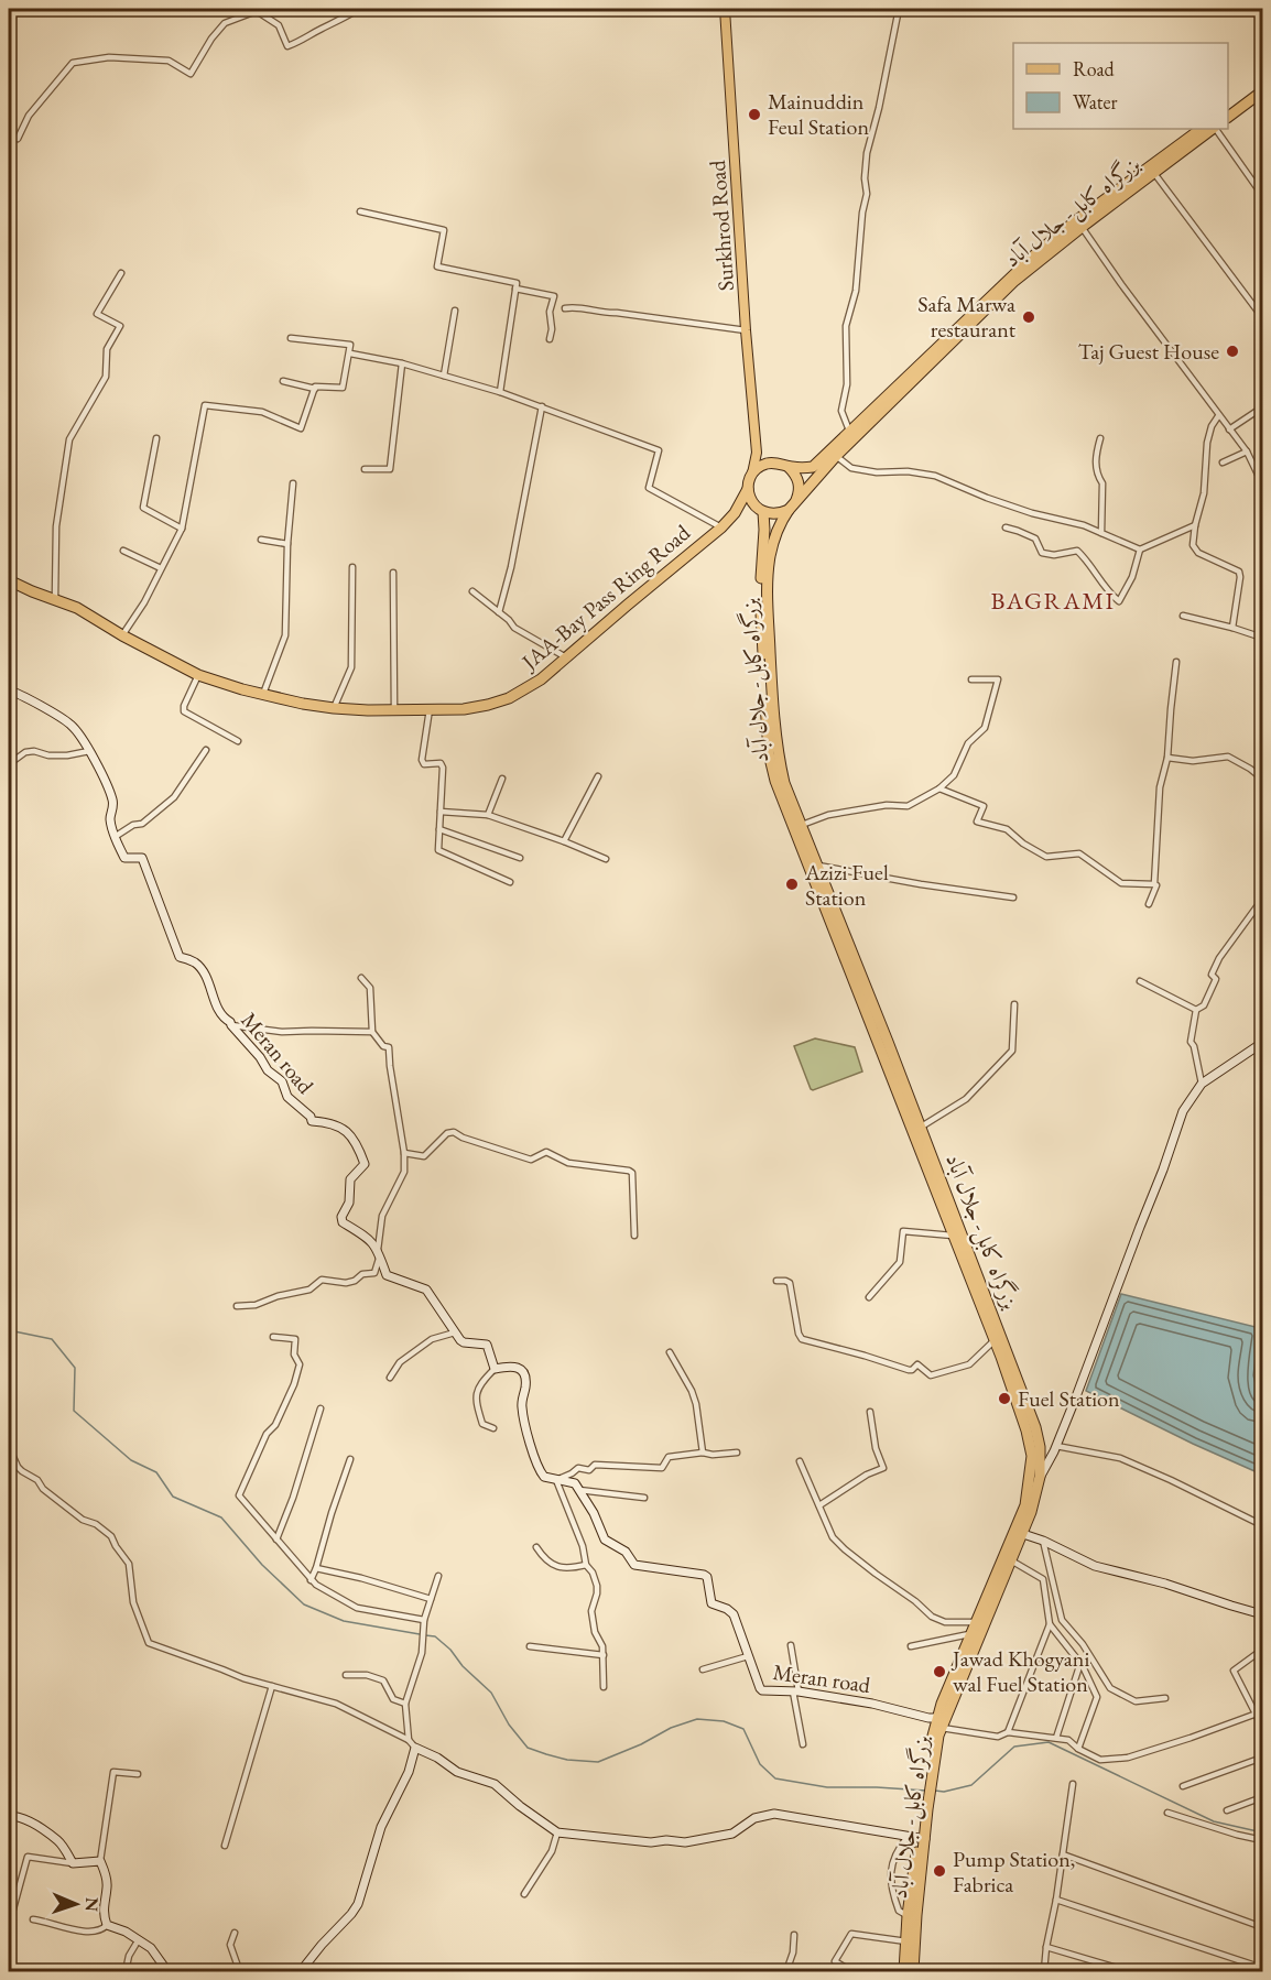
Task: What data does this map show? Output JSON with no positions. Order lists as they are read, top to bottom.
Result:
{
  "streets": {
    "highway": ["بزرگراه کابل- جلال آباد", "JAA-Bay Pass Ring Road"],
    "main road": ["Surkhrod Road"],
    "street": ["Meran road"]
  },
  "crossings": [
    ["بزرگراه کابل- جلال آباد", "Surkhrod Road"],
    ["بزرگراه کابل- جلال آباد", "JAA-Bay Pass Ring Road"],
    ["بزرگراه کابل- جلال آباد", "Meran road"],
    ["Surkhrod Road", "JAA-Bay Pass Ring Road"]
  ],
  "districts": ["BAGRAMI"],
  "places": [
    "Mainuddin Feul Station",
    "Safa Marwa restaurant",
    "Taj Guest House",
    "Azizi Fuel Station",
    "Fuel Station",
    "Jawad Khogyani wal Fuel Station",
    "Pump Station, Fabrica"
  ],
  "legend": ["Road", "Water"],
  "north": "right"
}
